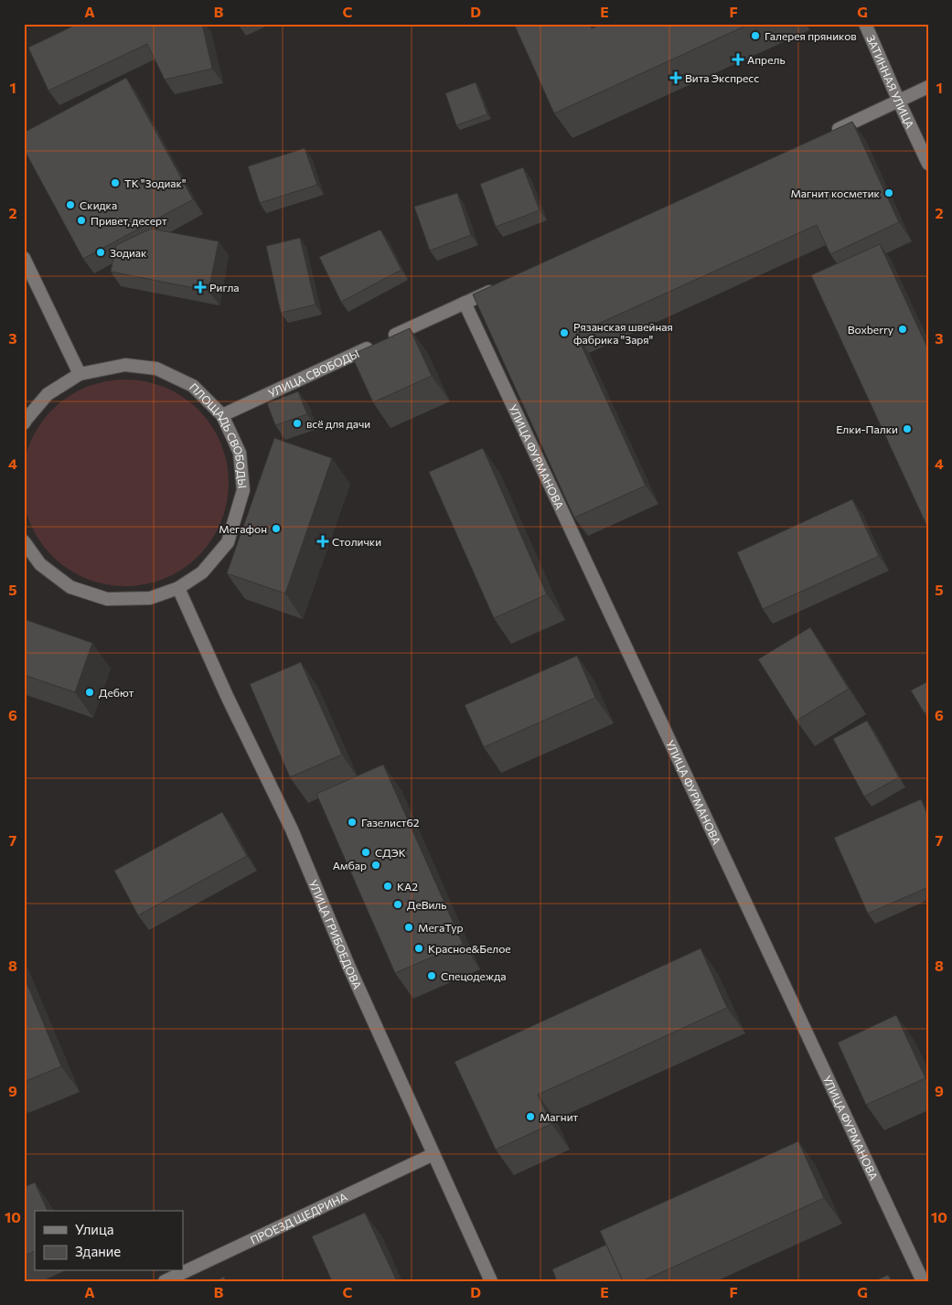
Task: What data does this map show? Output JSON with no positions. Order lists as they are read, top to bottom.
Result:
{
  "streets": {
    "street": [
      "ЗАТИННАЯ УЛИЦА",
      "УЛИЦА СВОБОДЫ",
      "ПЛОЩАДЬ СВОБОДЫ",
      "УЛИЦА ФУРМАНОВА",
      "УЛИЦА ГРИБОЕДОВА",
      "ПРОЕЗД ЩЕДРИНА"
    ]
  },
  "crossings": [
    ["УЛИЦА СВОБОДЫ", "ПЛОЩАДЬ СВОБОДЫ"],
    ["УЛИЦА СВОБОДЫ", "УЛИЦА ФУРМАНОВА"],
    ["ПЛОЩАДЬ СВОБОДЫ", "УЛИЦА ГРИБОЕДОВА"],
    ["УЛИЦА ГРИБОЕДОВА", "ПРОЕЗД ЩЕДРИНА"]
  ],
  "places": {
    "other": [
      "Галерея пряников",
      "ТК \"Зодиак\"",
      "Магнит косметик",
      "Скидка",
      "Привет, десерт",
      "Зодиак",
      "Boxberry",
      "Рязанская швейная фабрика \"Заря\"",
      "всё для дачи",
      "Елки-Палки",
      "Мегафон",
      "Дебют",
      "Газелист62",
      "СДЭК",
      "Амбар",
      "КА2",
      "ДеВиль",
      "МегаТур",
      "Красное&Белое",
      "Спецодежда",
      "Магнит"
    ],
    "health": [
      "Апрель",
      "Вита Экспресс",
      "Ригла",
      "Столички"
    ]
  },
  "legend": ["Улица", "Здание"],
  "grid": {
    "columns": [
      "A",
      "B",
      "C",
      "D",
      "E",
      "F",
      "G"
    ],
    "rows": [
      "1",
      "2",
      "3",
      "4",
      "5",
      "6",
      "7",
      "8",
      "9",
      "10"
    ]
  }
}
